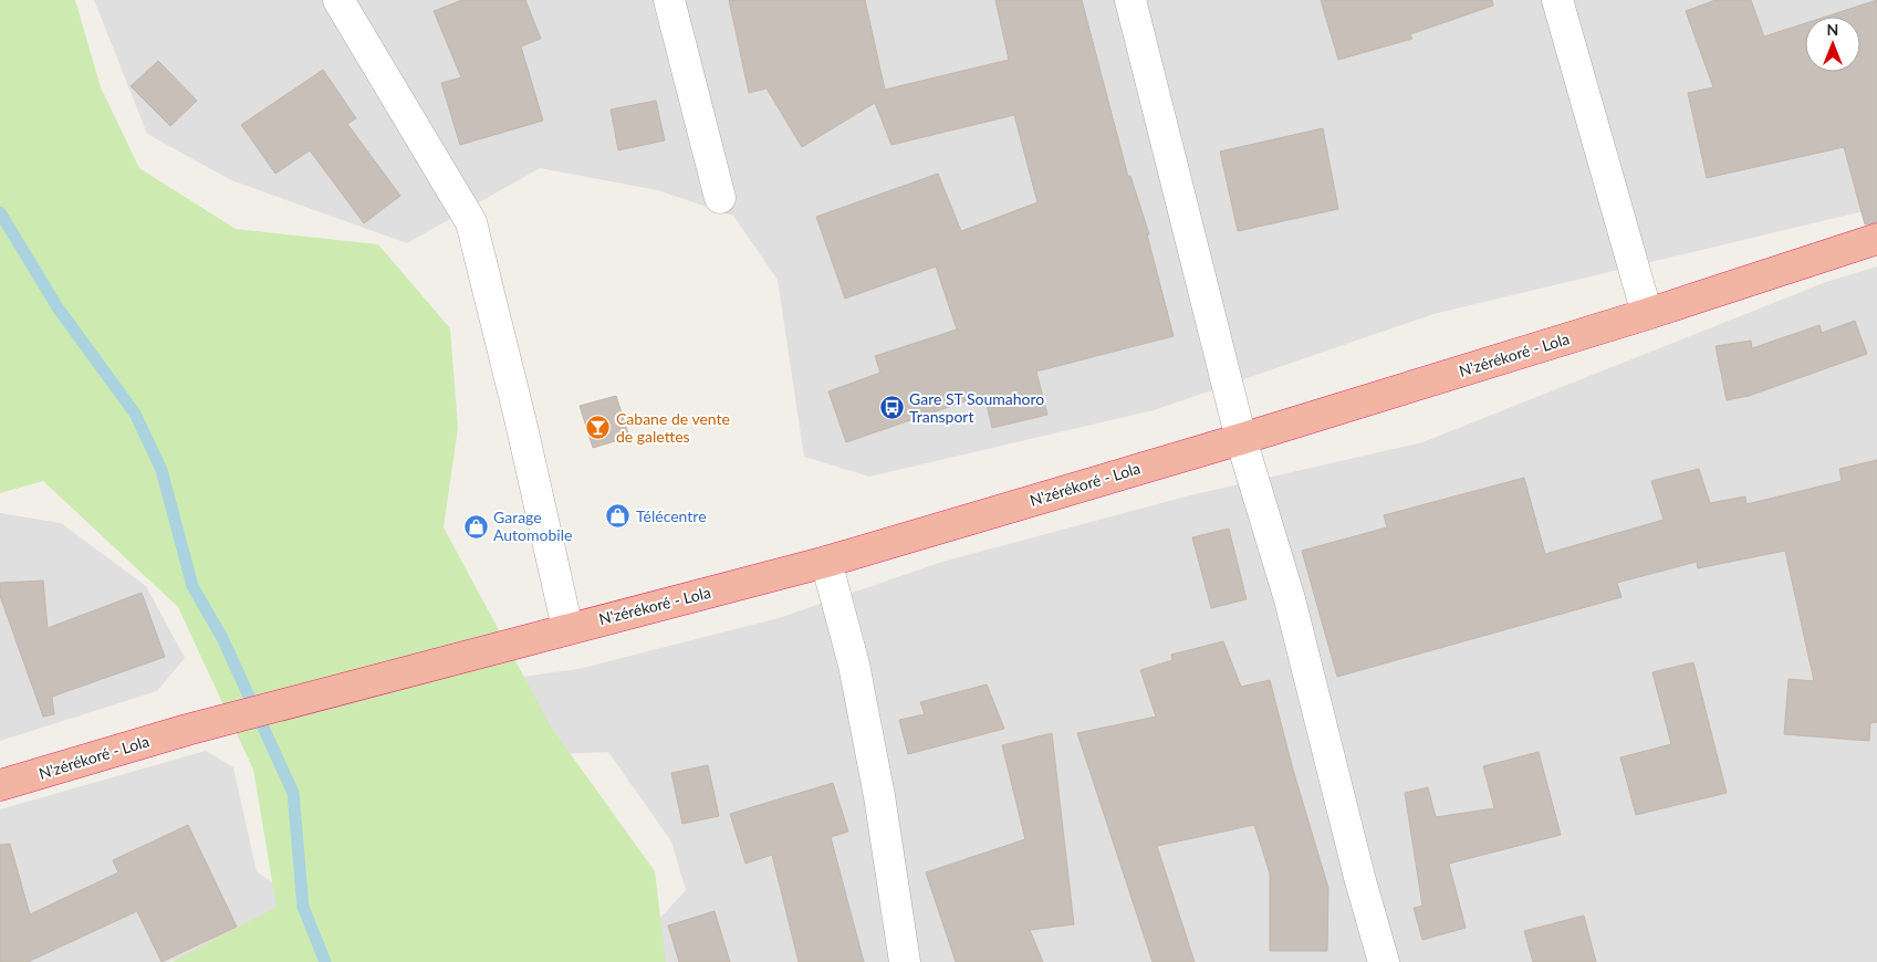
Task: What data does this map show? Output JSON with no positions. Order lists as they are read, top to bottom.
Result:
{
  "streets": {
    "highway": ["N'zérékoré - Lola"]
  },
  "places": {
    "bus stop": ["Gare ST Soumahoro Transport"],
    "bar": ["Cabane de vente de galettes"],
    "shop": ["Télécentre", "Garage Automobile"]
  },
  "north": "top"
}
